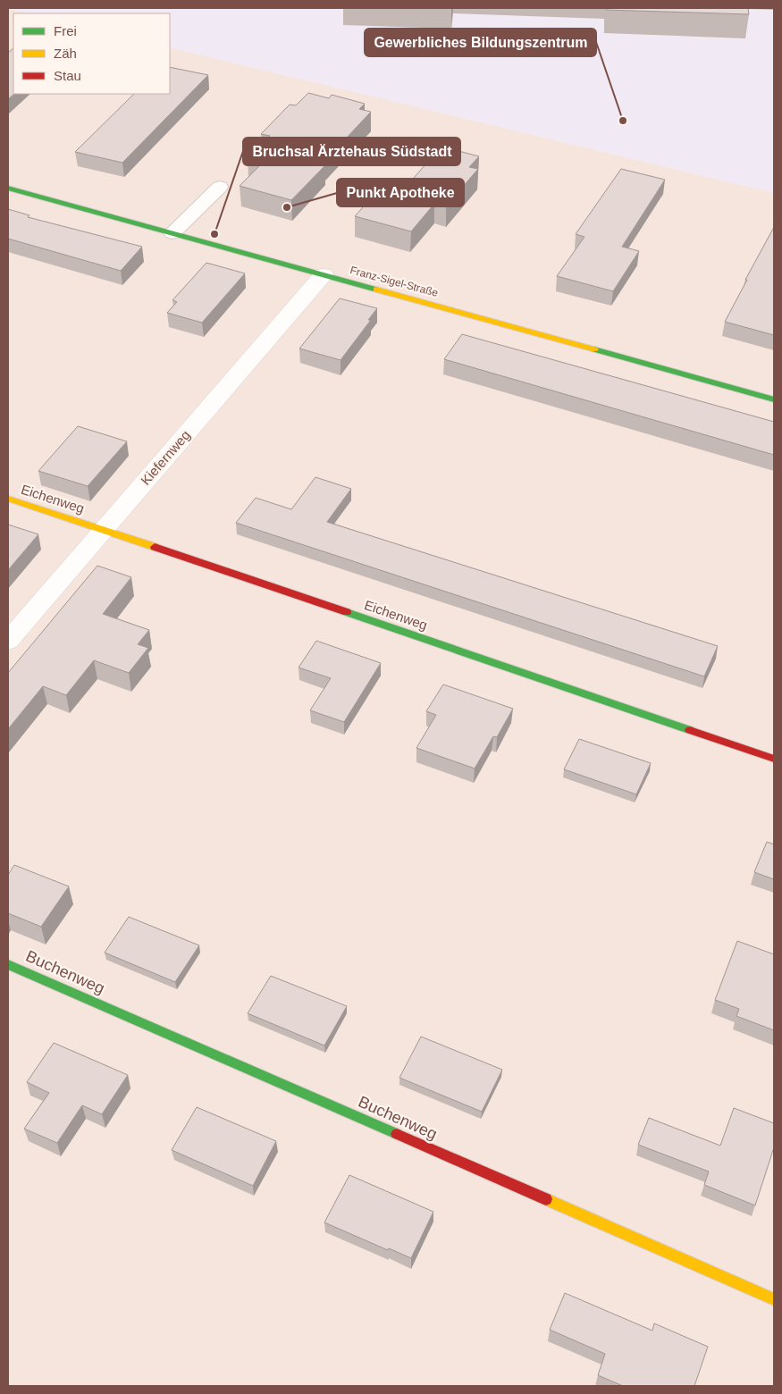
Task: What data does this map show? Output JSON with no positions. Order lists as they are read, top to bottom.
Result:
{
  "streets": {
    "street": [
      "Franz-Sigel-Straße",
      "Kiefernweg",
      "Eichenweg",
      "Buchenweg"
    ]
  },
  "crossings": [
    ["Franz-Sigel-Straße", "Kiefernweg"],
    ["Kiefernweg", "Eichenweg"]
  ],
  "places": ["Gewerbliches Bildungszentrum", "Punkt Apotheke", "Bruchsal Ärztehaus Südstadt"],
  "legend": ["Frei", "Zäh", "Stau"]
}
